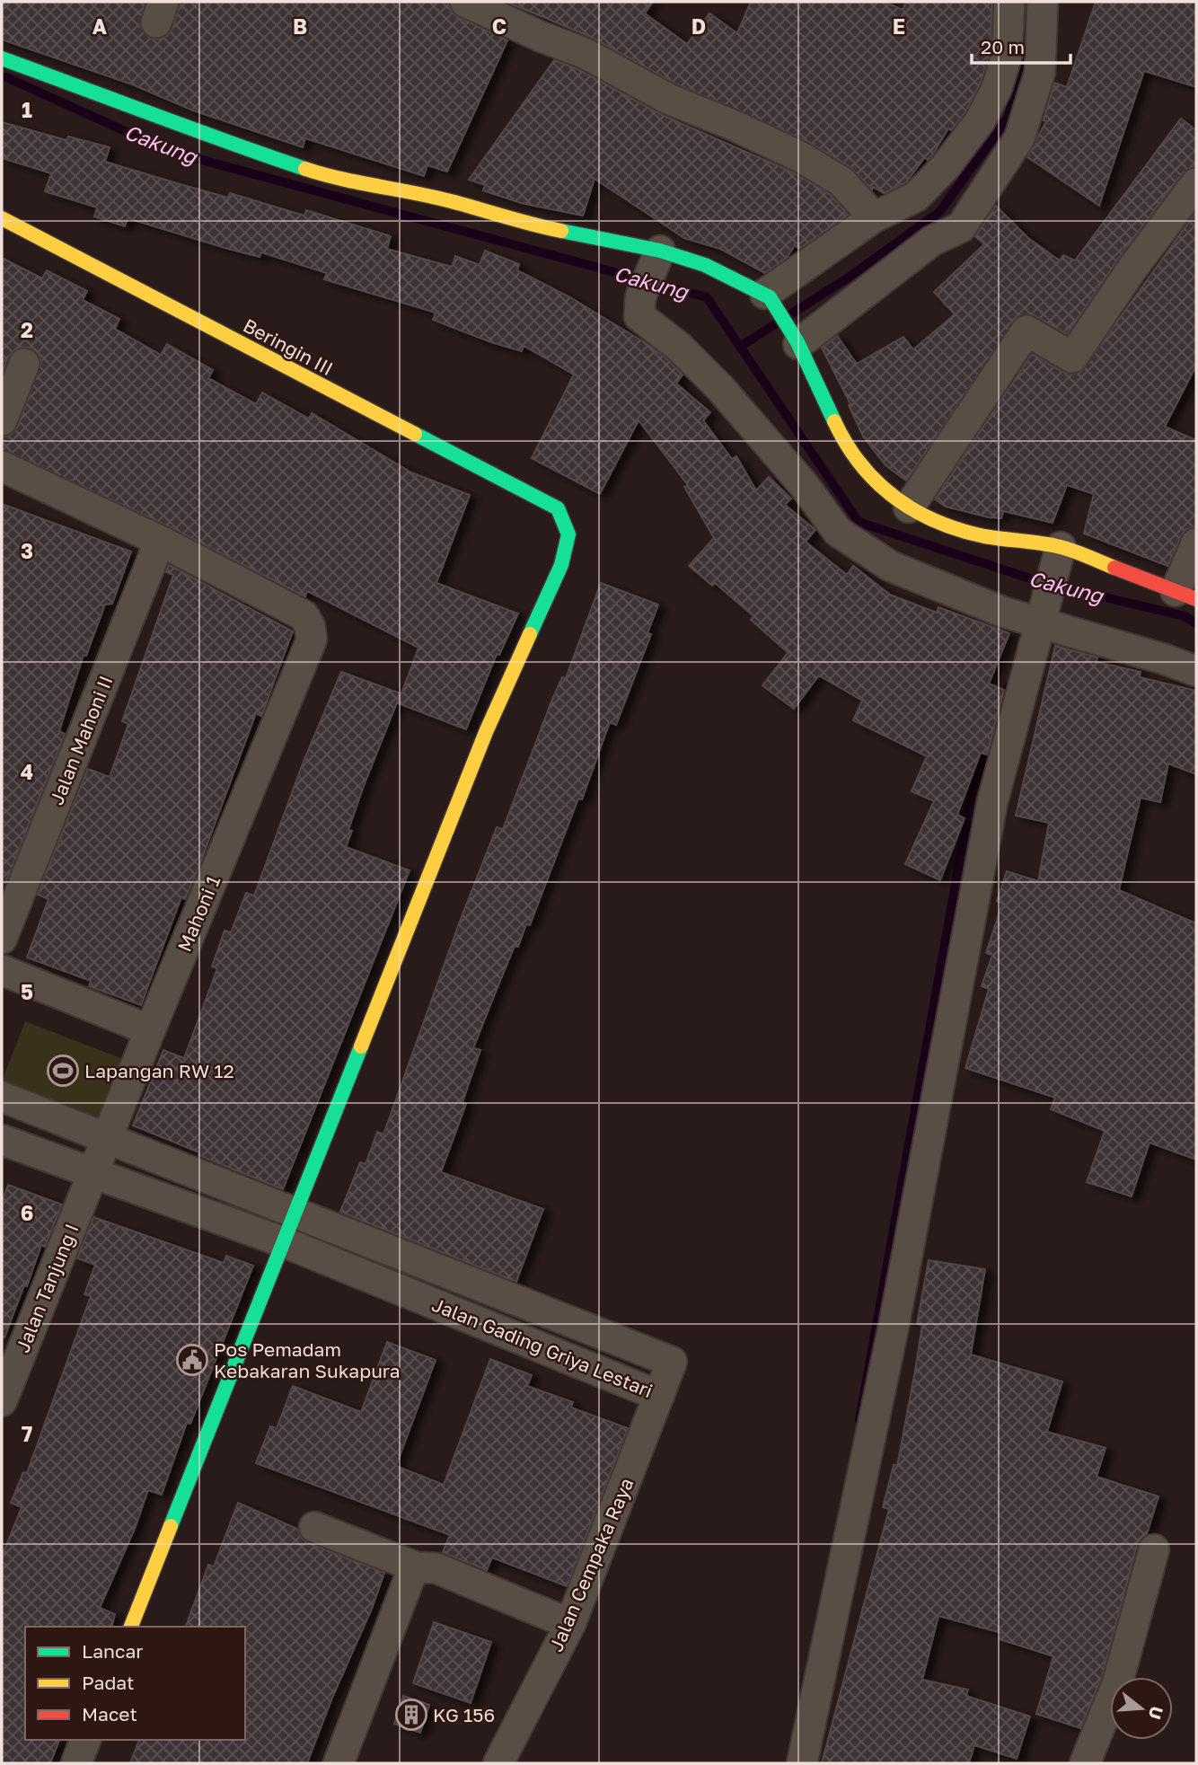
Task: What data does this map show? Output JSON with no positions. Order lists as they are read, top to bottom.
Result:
{
  "streets": {
    "street": [
      "Beringin III",
      "Jalan Mahoni II",
      "Mahoni 1",
      "Jalan Tanjung I",
      "Jalan Gading Griya Lestari",
      "Jalan Cempaka Raya"
    ]
  },
  "crossings": [
    ["Beringin III", "Jalan Gading Griya Lestari"],
    ["Jalan Mahoni II", "Mahoni 1"],
    ["Mahoni 1", "Jalan Tanjung I"],
    ["Mahoni 1", "Jalan Gading Griya Lestari"],
    ["Jalan Tanjung I", "Jalan Gading Griya Lestari"],
    ["Jalan Gading Griya Lestari", "Jalan Cempaka Raya"]
  ],
  "water": ["Cakung"],
  "places": {
    "sports": ["Lapangan RW 12"],
    "public building": ["Pos Pemadam Kebakaran Sukapura"],
    "building": ["KG 156"]
  },
  "legend": ["Lancar", "Padat", "Macet"],
  "scale_bar": "20 m",
  "north": "right",
  "grid": {
    "columns": [
      "A",
      "B",
      "C",
      "D",
      "E"
    ],
    "rows": [
      "1",
      "2",
      "3",
      "4",
      "5",
      "6",
      "7"
    ]
  }
}
